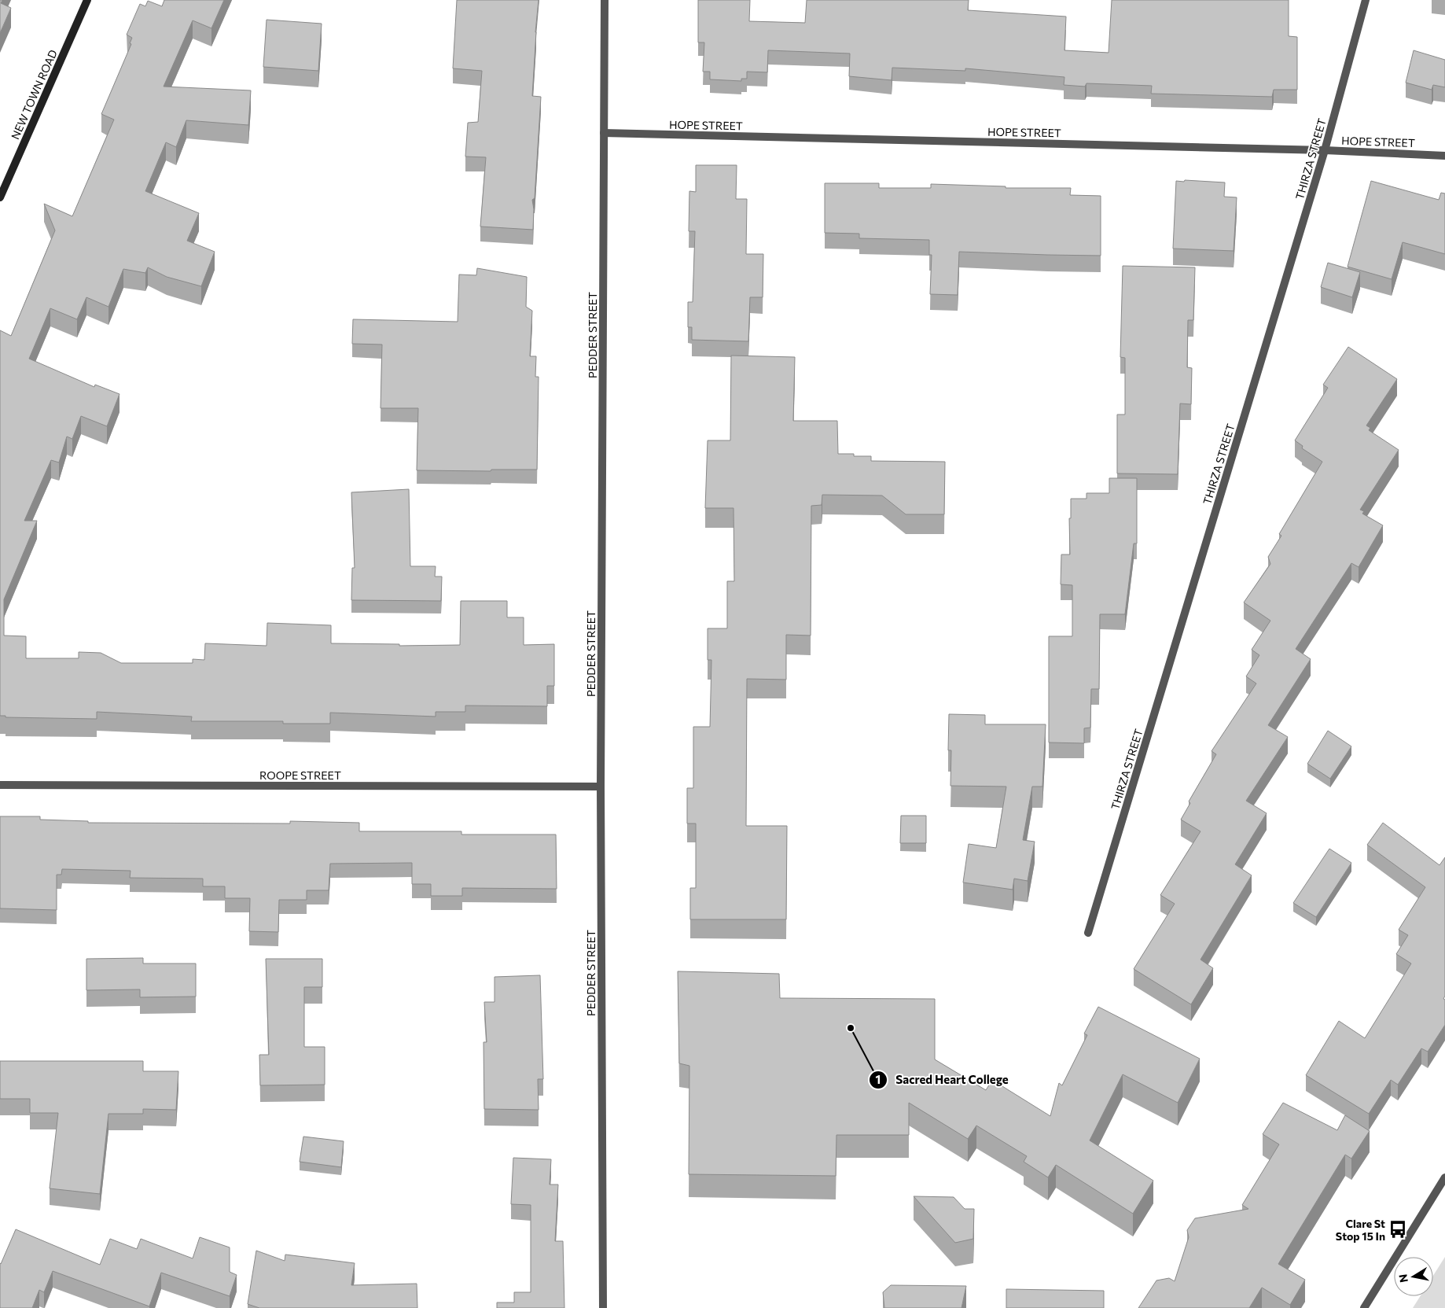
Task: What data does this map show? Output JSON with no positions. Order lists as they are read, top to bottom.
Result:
{
  "streets": {
    "main road": ["NEW TOWN ROAD"],
    "street": [
      "HOPE STREET",
      "THIRZA STREET",
      "PEDDER STREET",
      "ROOPE STREET"
    ]
  },
  "crossings": [
    ["HOPE STREET", "THIRZA STREET"],
    ["HOPE STREET", "PEDDER STREET"],
    ["PEDDER STREET", "ROOPE STREET"]
  ],
  "places": {
    "other": ["Sacred Heart College"],
    "bus stop": ["Clare St Stop 15 In"]
  },
  "north": "left"
}
